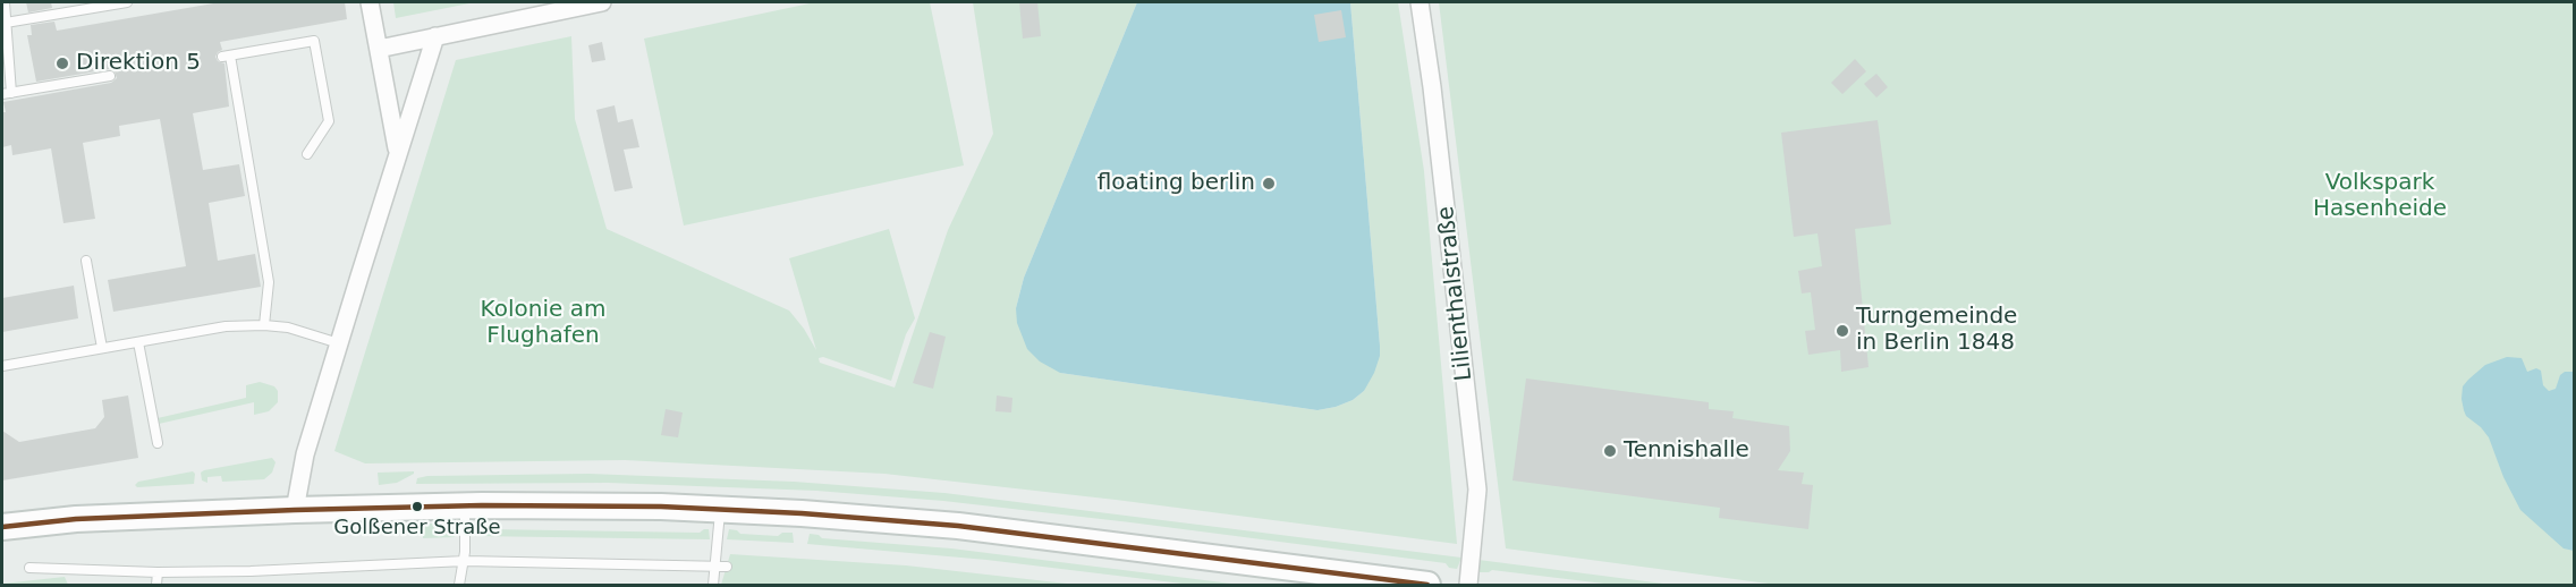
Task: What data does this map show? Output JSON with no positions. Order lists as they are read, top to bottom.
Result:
{
  "streets": {
    "street": ["Lilienthalstraße"]
  },
  "parks": ["Volkspark Hasenheide", "Kolonie am Flughafen"],
  "places": [
    "Direktion 5",
    "floating berlin",
    "Turngemeinde in Berlin 1848",
    "Tennishalle",
    "Golßener Straße"
  ]
}
